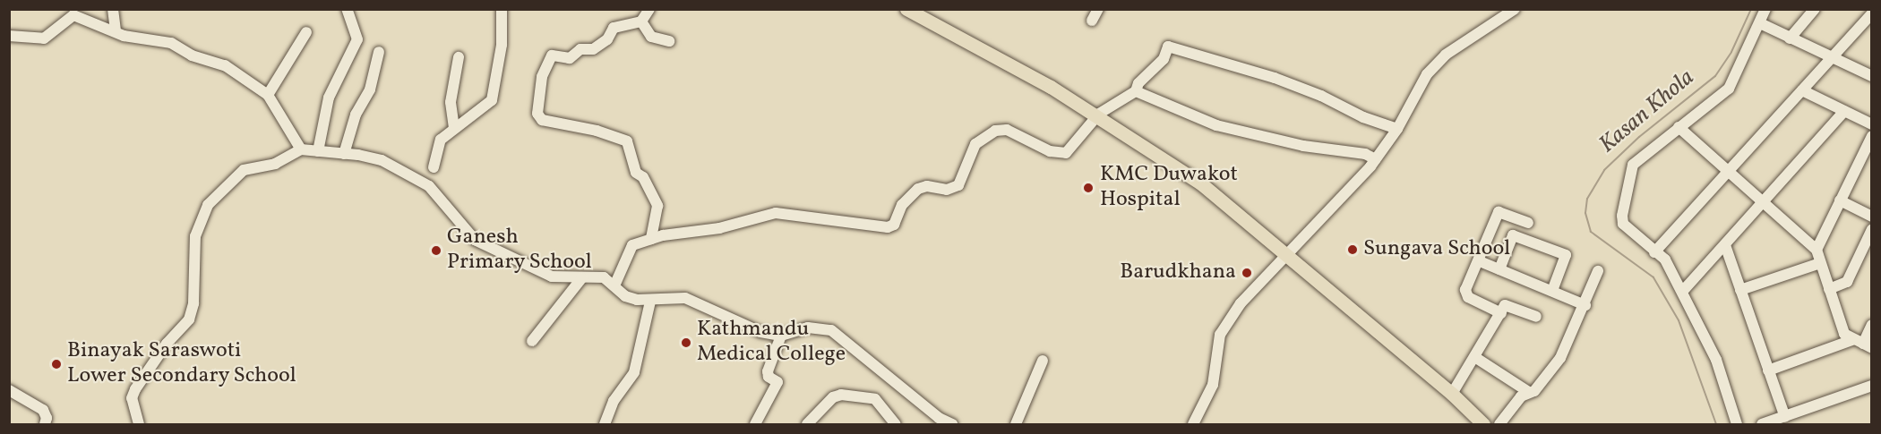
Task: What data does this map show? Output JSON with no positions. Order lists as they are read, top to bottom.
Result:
{
  "water": ["Kasan Khola"],
  "places": [
    "KMC Duwakot Hospital",
    "Sungava School",
    "Ganesh Primary School",
    "Barudkhana",
    "Kathmandu Medical College",
    "Binayak Saraswoti Lower Secondary School"
  ]
}
